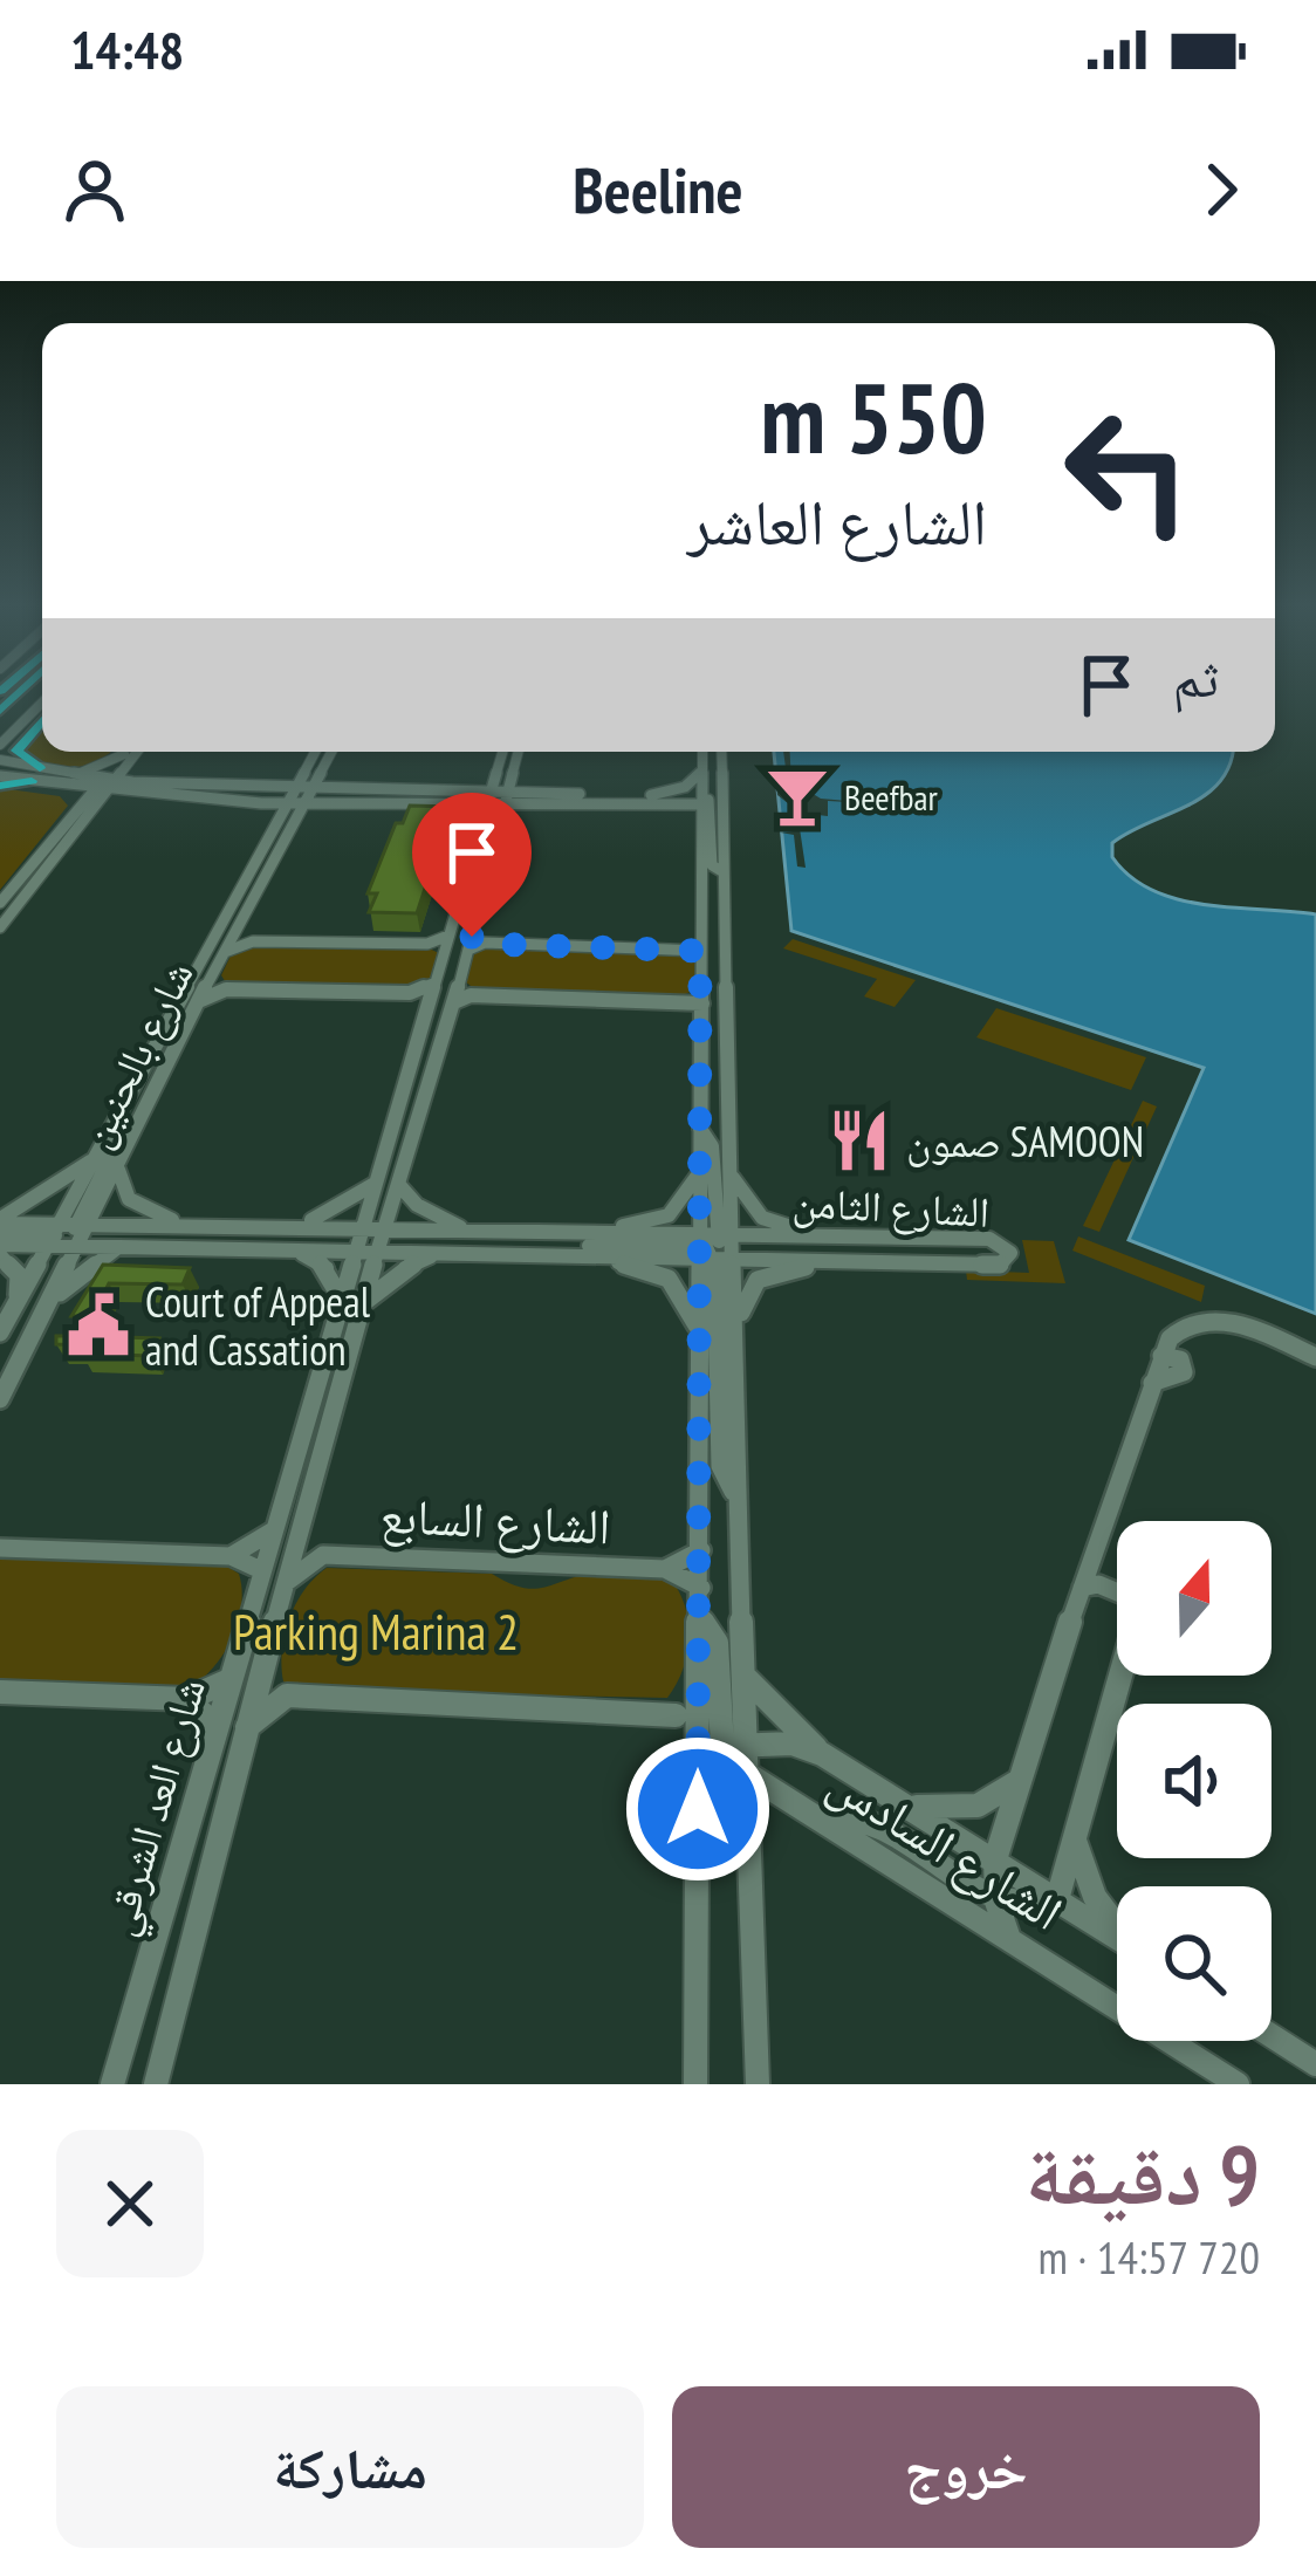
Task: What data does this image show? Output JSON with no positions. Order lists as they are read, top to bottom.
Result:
{
  "streets": {
    "street": [
      "شارع بالحنين",
      "الشارع الثامن",
      "الشارع السابع",
      "شارع العد الشرقي",
      "الشارع السادس"
    ]
  },
  "crossings": [
    ["شارع بالحنين", "الشارع الثامن"],
    ["الشارع الثامن", "الشارع السابع"],
    ["الشارع الثامن", "شارع العد الشرقي"],
    ["الشارع السابع", "شارع العد الشرقي"]
  ],
  "parks": ["Parking Marina 2"],
  "places": {
    "bar": ["Beefbar"],
    "restaurant": ["صمون SAMOON"],
    "public building": ["Court of Appeal and Cassation"]
  },
  "north": "top",
  "page": {
    "status": "14:48",
    "header": "Beeline",
    "turn": ["550 m", "الشارع العاشر"],
    "then": "ثم",
    "heading": ["9 دقيقة", "720 m · 14:57"],
    "buttons": ["خروج", "مشاركة"]
  }
}
